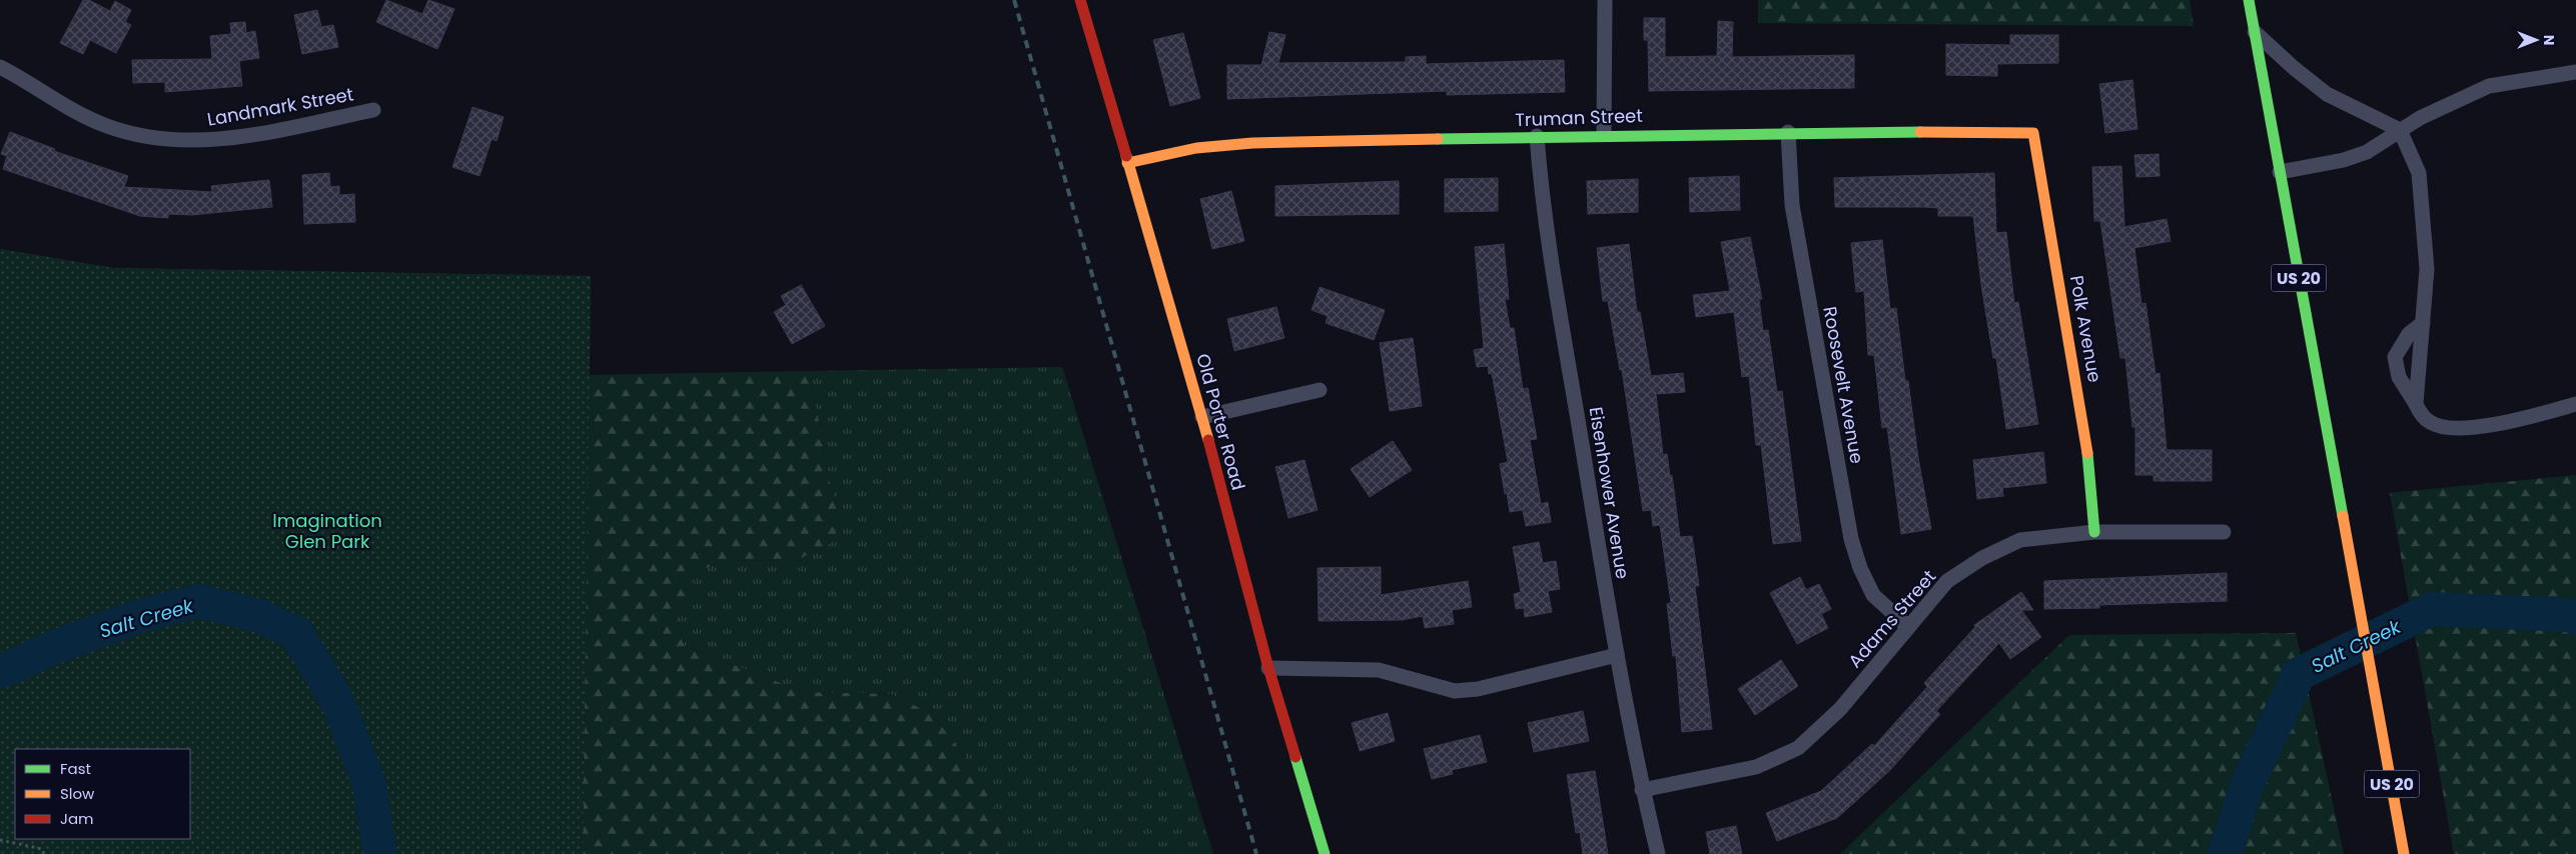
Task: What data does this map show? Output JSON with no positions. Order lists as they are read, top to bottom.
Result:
{
  "streets": {
    "street": [
      "Landmark Street",
      "Truman Street",
      "US 20",
      "Polk Avenue",
      "Roosevelt Avenue",
      "Old Porter Road",
      "Eisenhower Avenue",
      "Adams Street"
    ]
  },
  "crossings": [
    ["Truman Street", "Polk Avenue"],
    ["Truman Street", "Roosevelt Avenue"],
    ["Truman Street", "Old Porter Road"],
    ["Truman Street", "Eisenhower Avenue"],
    ["Polk Avenue", "Adams Street"],
    ["Roosevelt Avenue", "Adams Street"],
    ["Eisenhower Avenue", "Adams Street"]
  ],
  "water": ["Salt Creek"],
  "parks": ["Imagination Glen Park"],
  "legend": ["Fast", "Slow", "Jam"],
  "north": "right"
}
